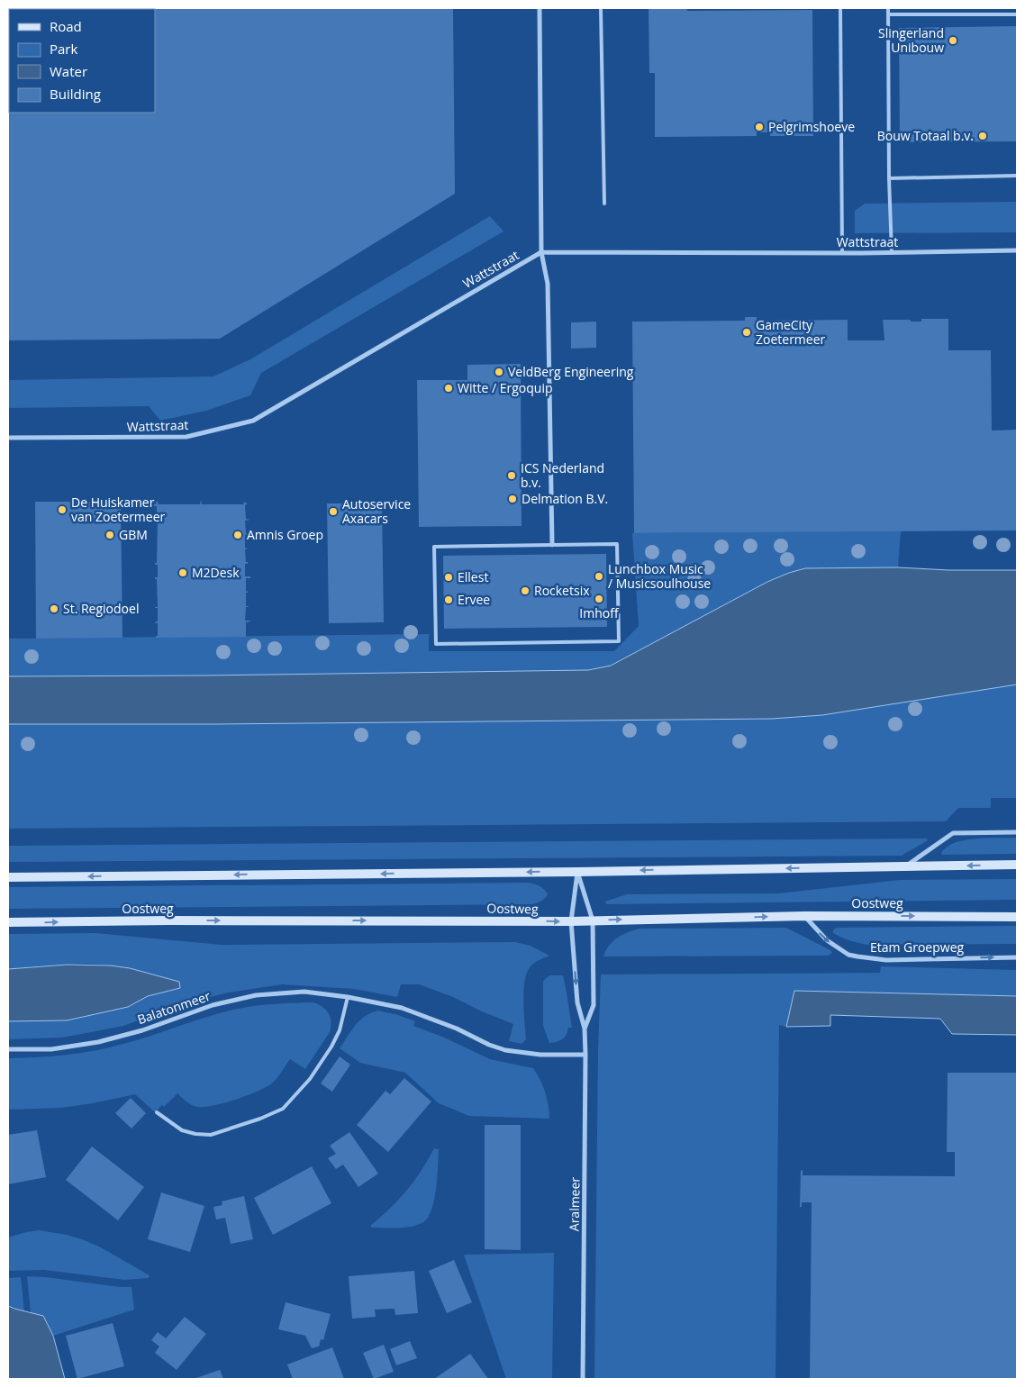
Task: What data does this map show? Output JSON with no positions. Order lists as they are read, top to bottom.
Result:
{
  "streets": {
    "main road": ["Oostweg"],
    "street": [
      "Wattstraat",
      "Etam Groepweg",
      "Balatonmeer",
      "Aralmeer"
    ]
  },
  "crossings": [
    ["Oostweg", "Etam Groepweg"],
    ["Oostweg", "Aralmeer"],
    ["Balatonmeer", "Aralmeer"]
  ],
  "one_way": ["Etam Groepweg"],
  "places": [
    "Slingerland Unibouw",
    "Pelgrimshoeve",
    "Bouw Totaal b.v.",
    "GameCity Zoetermeer",
    "VeldBerg Engineering",
    "Witte / Ergoquip",
    "ICS Nederland b.v.",
    "Delmation B.V.",
    "De Huiskamer van Zoetermeer",
    "Autoservice Axacars",
    "GBM",
    "Amnis Groep",
    "M2Desk",
    "Lunchbox Music / Musicsoulhouse",
    "Ellest",
    "Rocketsix",
    "Imhoff",
    "Ervee",
    "St. Regiodoel"
  ],
  "legend": [
    "Road",
    "Park",
    "Water",
    "Building"
  ]
}
